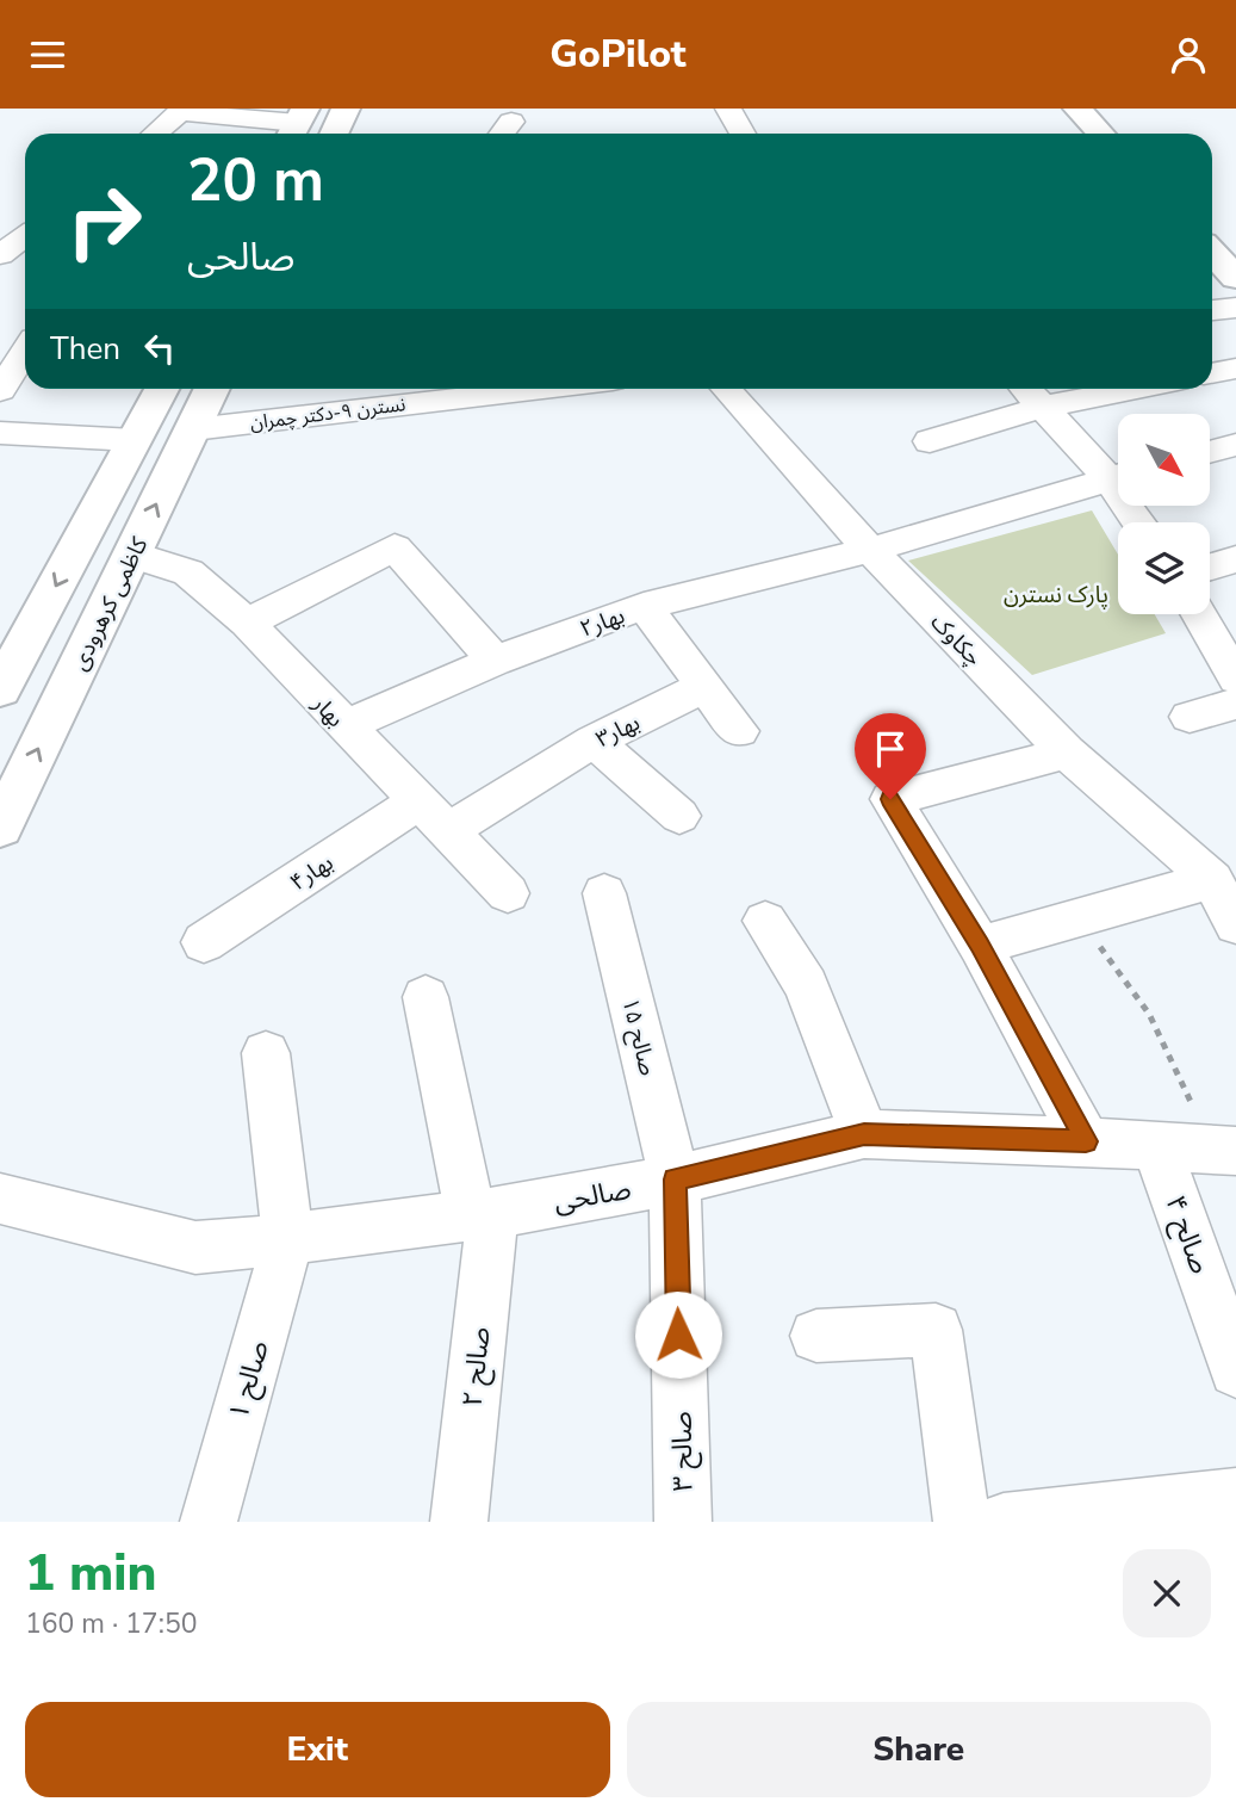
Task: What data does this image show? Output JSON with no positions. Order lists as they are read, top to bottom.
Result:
{
  "streets": {
    "main road": ["کاظمی کرهرودی"],
    "street": [
      "نسترن ۹-دکتر چمران",
      "بهار۲",
      "چکاوک",
      "بهار",
      "بهار۳",
      "بهار۴",
      "صالح ۱۵",
      "صالحی",
      "صالح ۴",
      "صالح ۲",
      "صالح ۱",
      "صالح ۳"
    ]
  },
  "crossings": [
    ["نسترن ۹-دکتر چمران", "کاظمی کرهرودی"],
    ["کاظمی کرهرودی", "بهار"],
    ["بهار۲", "چکاوک"],
    ["بهار۲", "بهار"],
    ["بهار", "بهار۳"],
    ["بهار", "بهار۴"],
    ["بهار۳", "بهار۴"],
    ["صالح ۱۵", "صالحی"],
    ["صالح ۱۵", "صالح ۳"],
    ["صالحی", "صالح ۴"],
    ["صالحی", "صالح ۲"],
    ["صالحی", "صالح ۱"],
    ["صالحی", "صالح ۳"]
  ],
  "parks": ["پارک نسترن"],
  "north": "bottom right",
  "page": {
    "header": "GoPilot",
    "turn": ["20 m", "صالحی"],
    "then": "Then",
    "heading": ["1 min", "160 m · 17:50"],
    "buttons": ["Exit", "Share"]
  }
}
